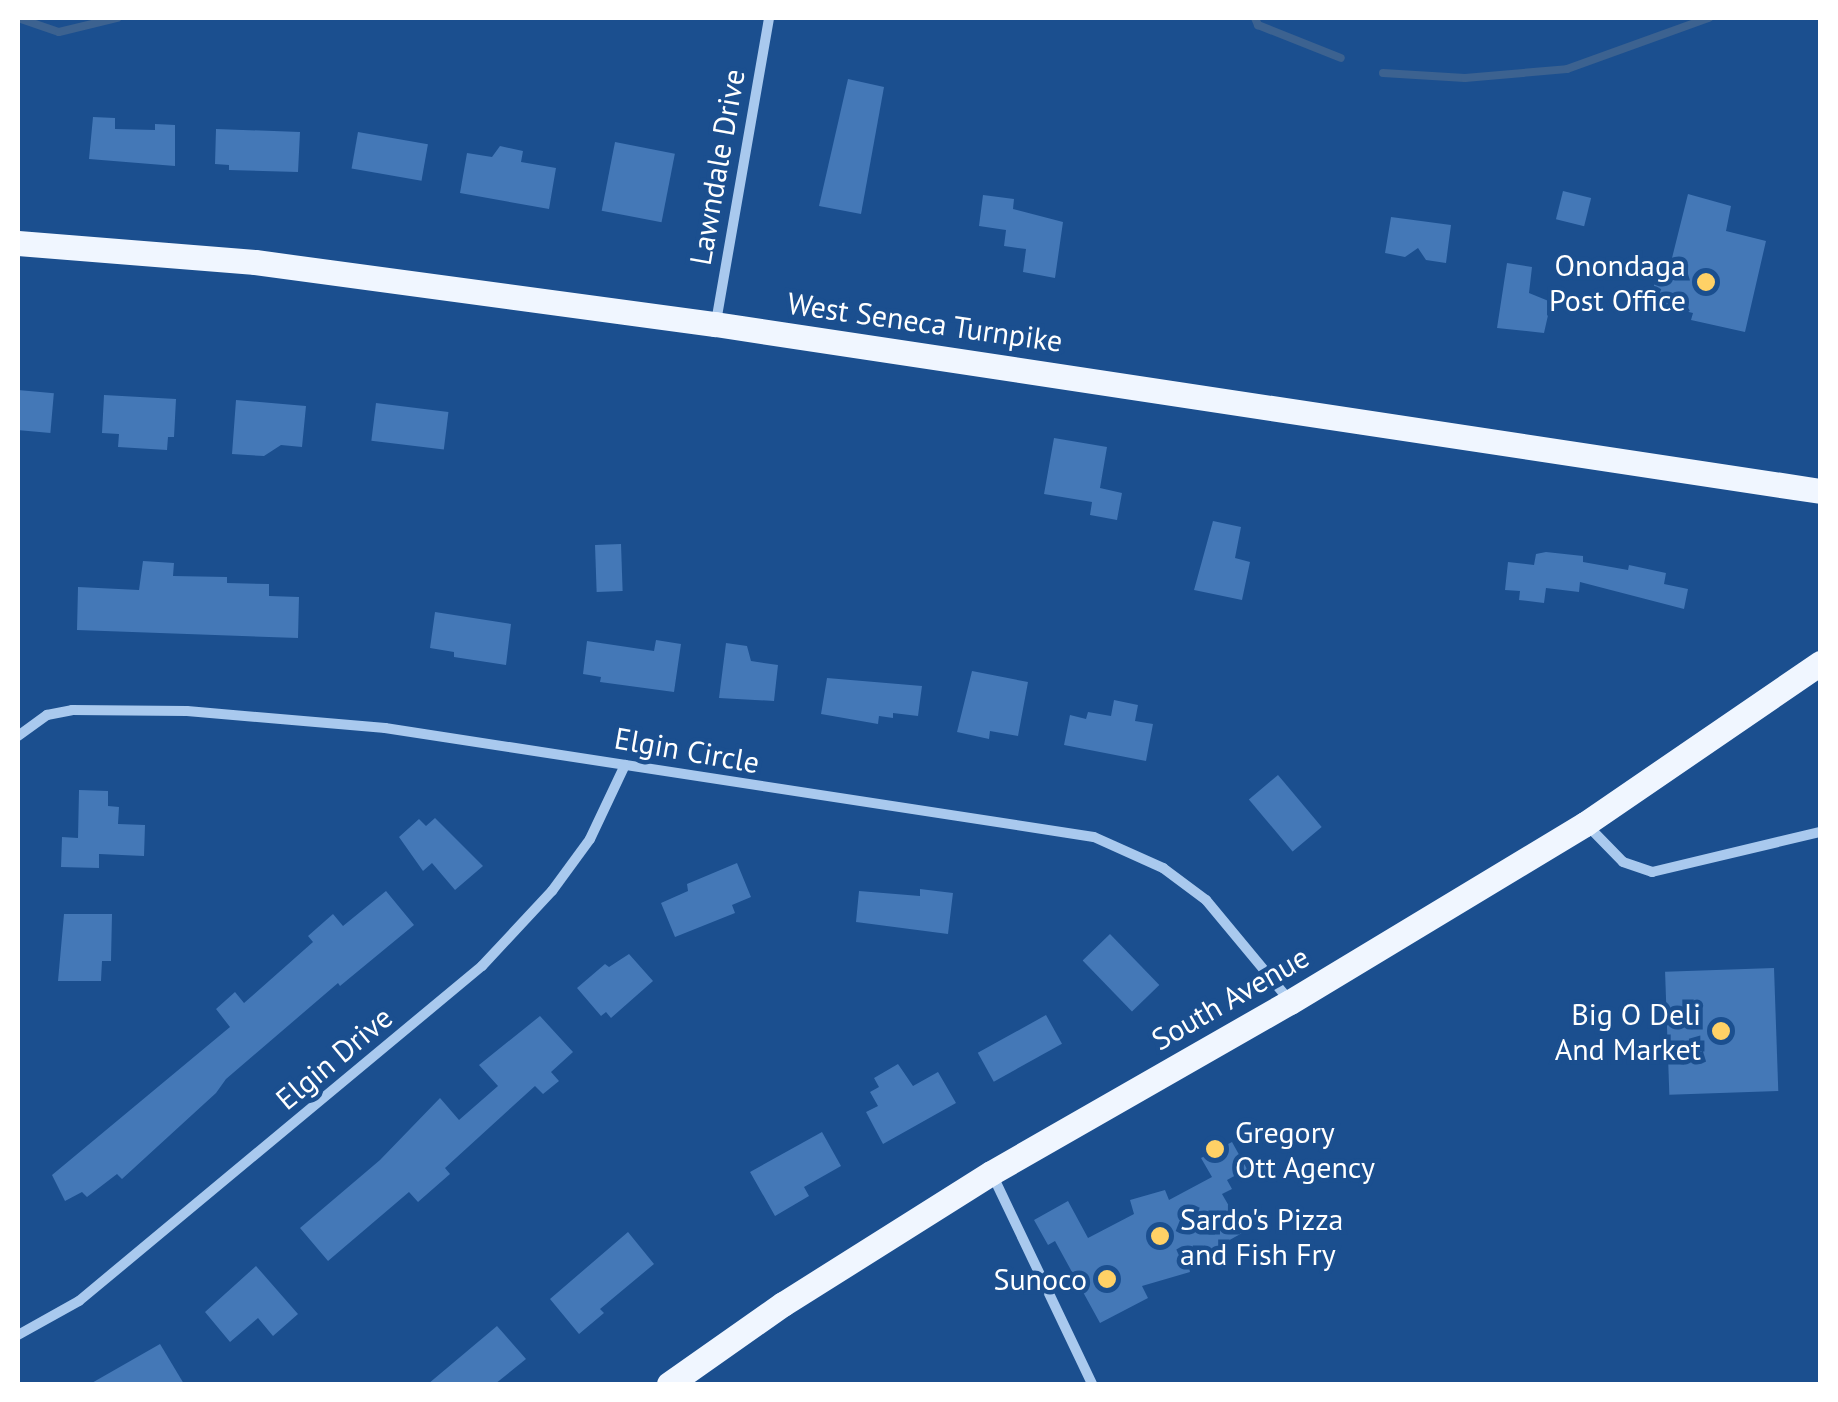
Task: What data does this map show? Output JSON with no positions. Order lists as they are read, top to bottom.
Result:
{
  "streets": {
    "main road": ["West Seneca Turnpike", "South Avenue"],
    "street": ["Lawndale Drive", "Elgin Circle", "Elgin Drive"]
  },
  "crossings": [
    ["Lawndale Drive", "West Seneca Turnpike"],
    ["Elgin Circle", "South Avenue"],
    ["Elgin Circle", "Elgin Drive"]
  ],
  "places": [
    "Onondaga Post Office",
    "Big O Deli And Market",
    "Gregory Ott Agency",
    "Sardo's Pizza and Fish Fry",
    "Sunoco"
  ]
}
